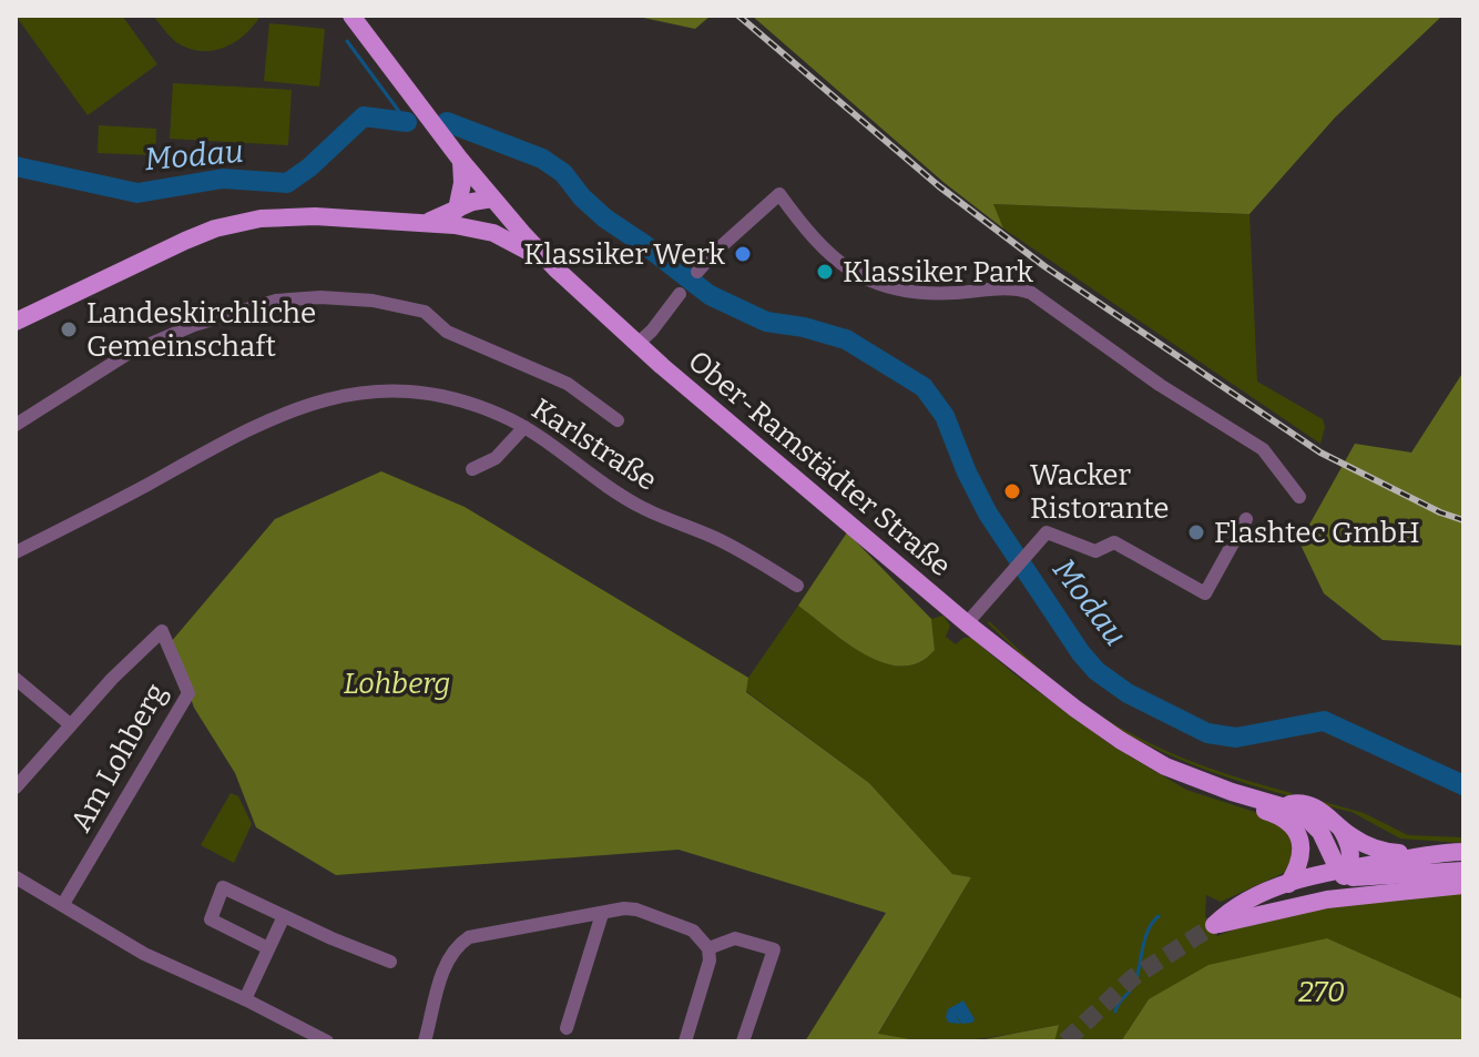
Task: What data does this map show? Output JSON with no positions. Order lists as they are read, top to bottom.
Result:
{
  "streets": {
    "main road": ["Ober-Ramstädter Straße"],
    "street": ["Karlstraße", "Am Lohberg"]
  },
  "water": ["Modau"],
  "parks": ["Lohberg", "270"],
  "places": [
    "Klassiker Werk",
    "Klassiker Park",
    "Landeskirchliche Gemeinschaft",
    "Wacker Ristorante",
    "Flashtec GmbH"
  ]
}
